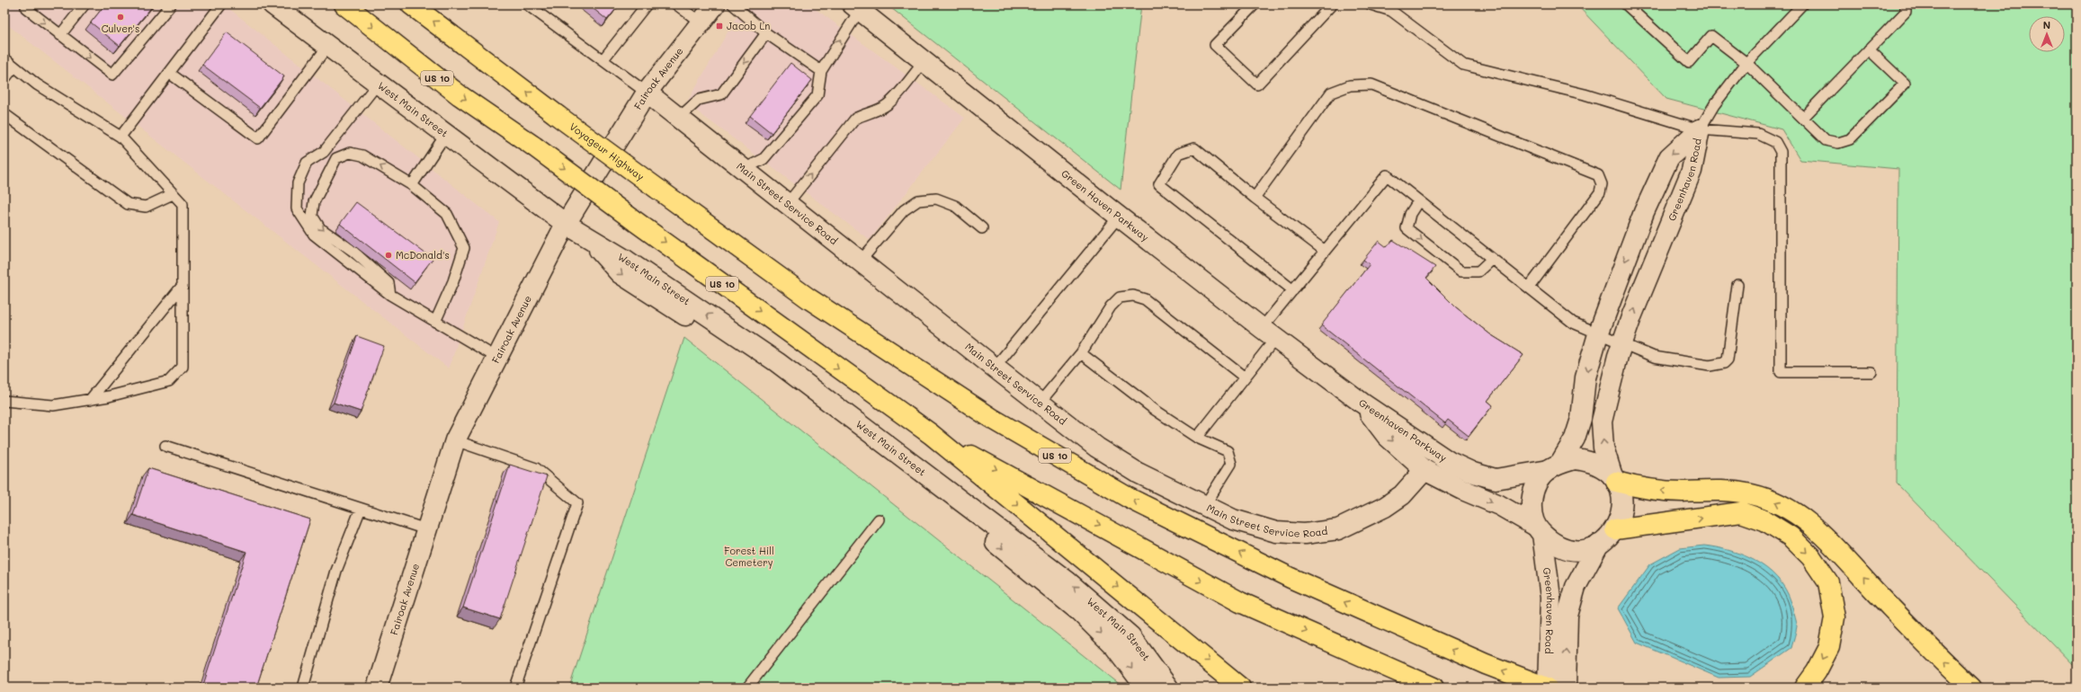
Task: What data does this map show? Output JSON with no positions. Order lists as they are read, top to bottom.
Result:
{
  "streets": {
    "highway": ["US 10", "Voyageur Highway"],
    "street": [
      "Fairoak Avenue",
      "West Main Street",
      "Greenhaven Road",
      "Main Street Service Road",
      "Green Haven Parkway",
      "Greenhaven Parkway"
    ]
  },
  "crossings": [
    ["Fairoak Avenue", "West Main Street"],
    ["Fairoak Avenue", "Main Street Service Road"],
    ["Voyageur Highway", "Greenhaven Road"],
    ["Greenhaven Road", "Greenhaven Parkway"],
    ["Main Street Service Road", "Greenhaven Parkway"],
    ["Green Haven Parkway", "Greenhaven Parkway"]
  ],
  "one_way": ["Greenhaven Parkway"],
  "parks": ["Forest Hill Cemetery"],
  "places": {
    "other": ["Culver's", "McDonald's"],
    "transit": ["Jacob Ln"]
  },
  "north": "top"
}
